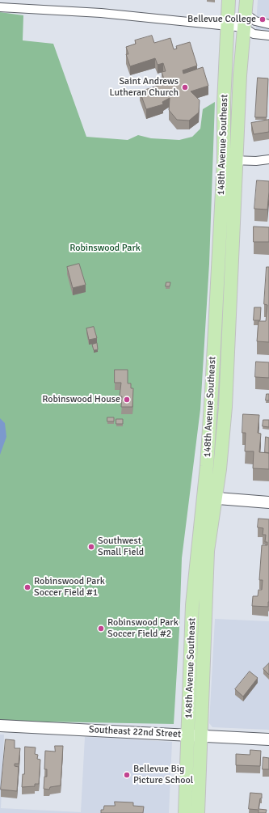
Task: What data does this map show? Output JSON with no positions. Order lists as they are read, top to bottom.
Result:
{
  "streets": {
    "main road": ["148th Avenue Southeast"],
    "street": ["Southeast 22nd Street"]
  },
  "crossings": [
    ["148th Avenue Southeast", "Southeast 22nd Street"]
  ],
  "parks": ["Robinswood Park"],
  "places": [
    "Bellevue College",
    "Saint Andrews Lutheran Church",
    "Robinswood House",
    "Southwest Small Field",
    "Robinswood Park Soccer Field #1",
    "Robinswood Park Soccer Field #2",
    "Bellevue Big Picture School"
  ]
}
